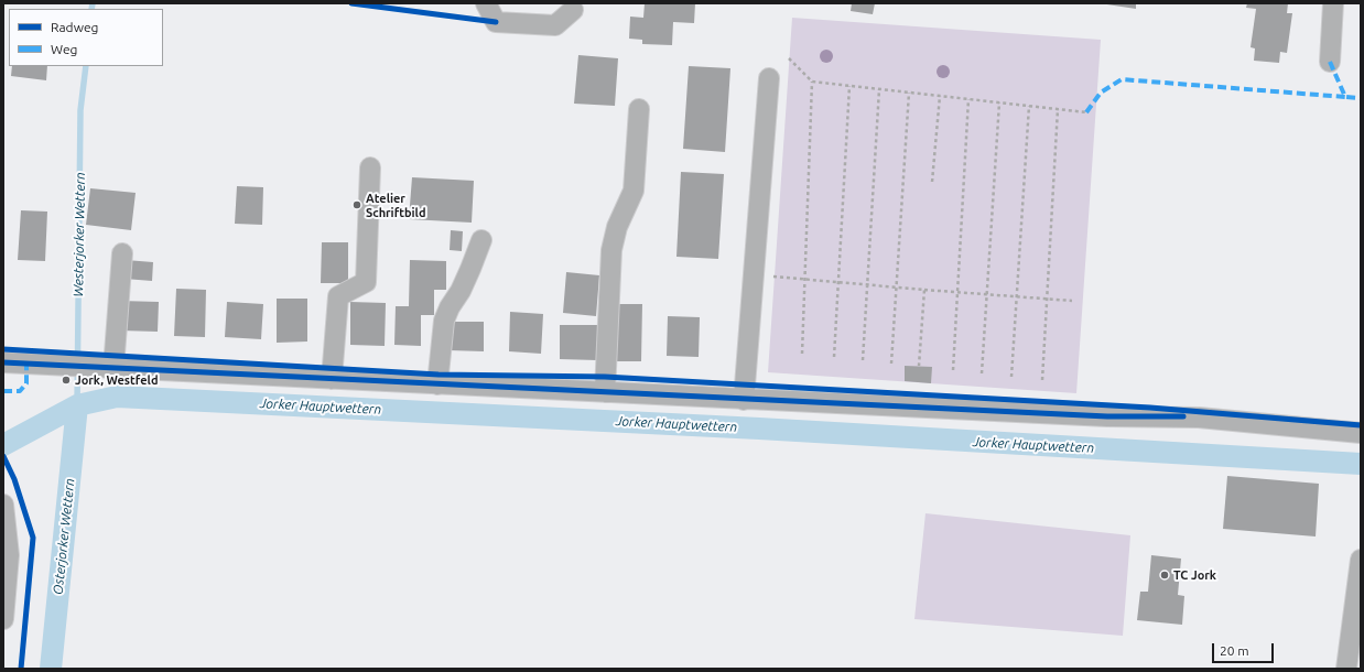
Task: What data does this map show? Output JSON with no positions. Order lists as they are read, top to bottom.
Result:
{
  "water": ["Westerjorker Wettern", "Jorker Hauptwettern", "Osterjorker Wettern"],
  "places": ["Atelier Schriftbild", "Jork, Westfeld", "TC Jork"],
  "legend": ["Radweg", "Weg"],
  "scale_bar": "20 m"
}
